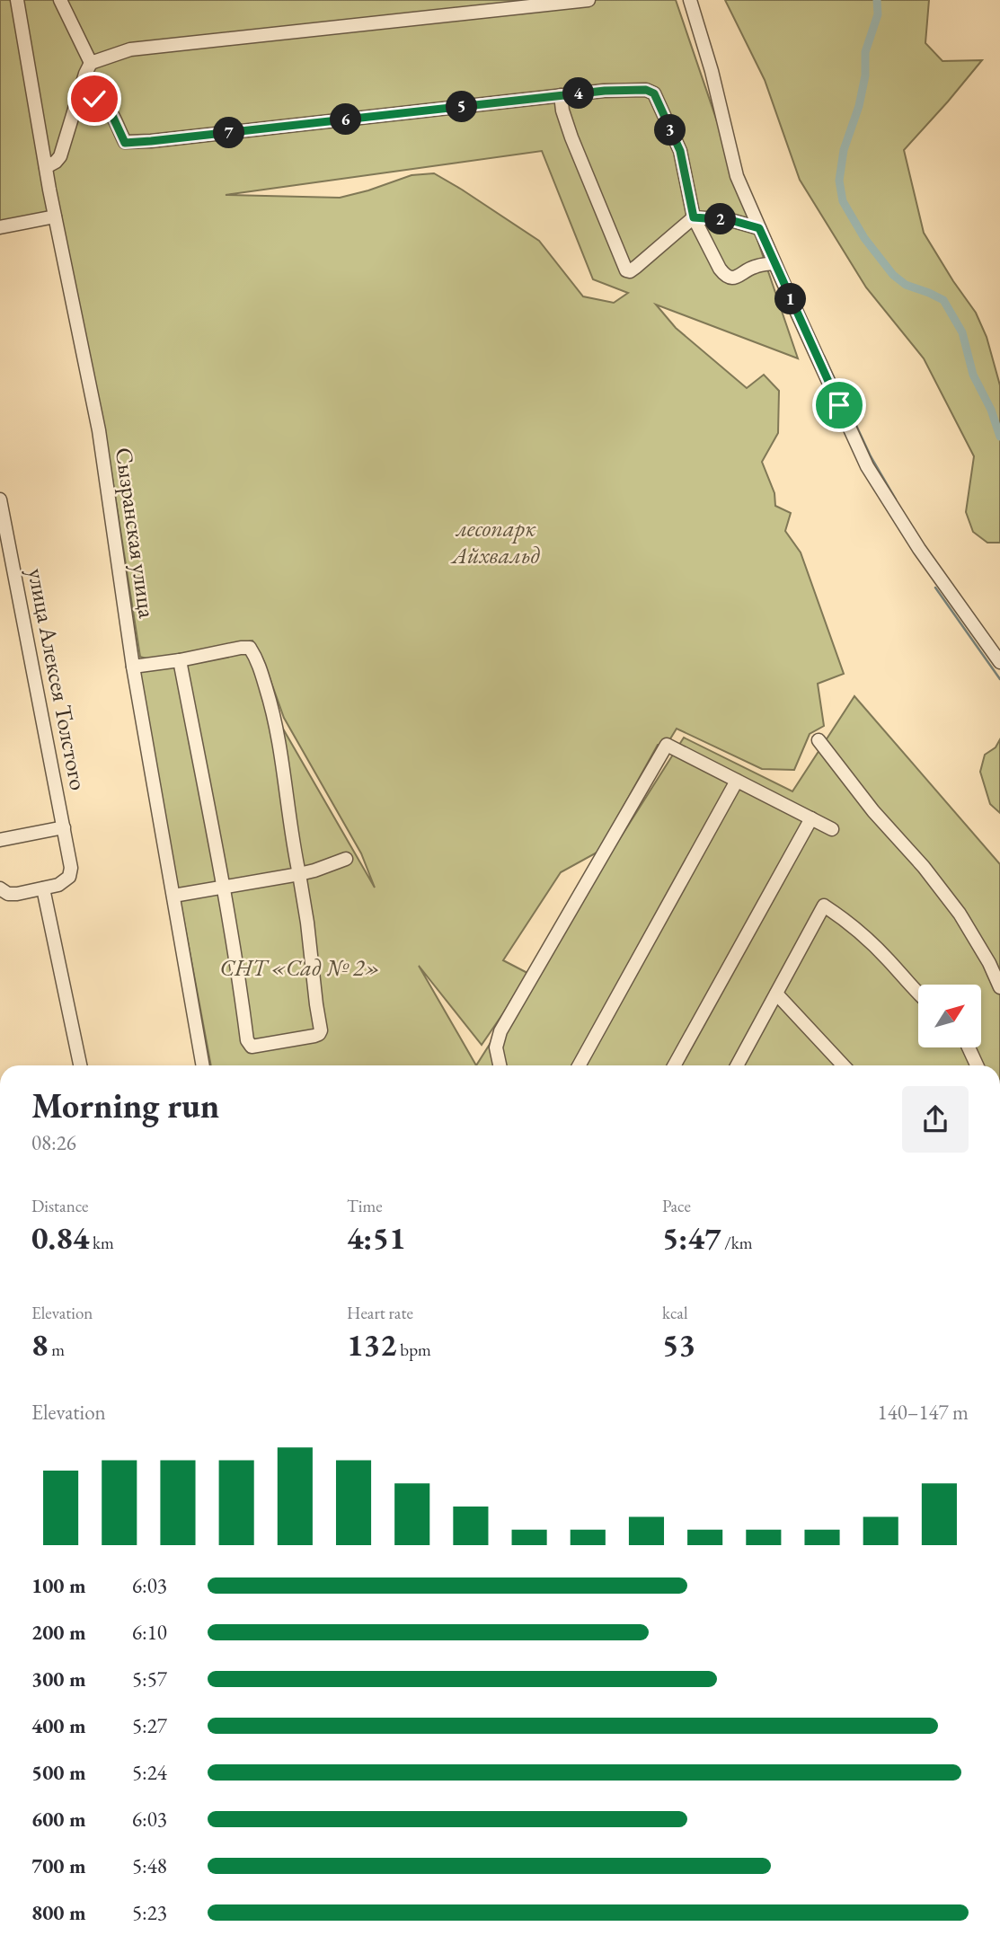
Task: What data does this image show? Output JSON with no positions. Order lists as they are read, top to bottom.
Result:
{
  "streets": {
    "street": ["Сызранская улица", "улица Алексея Толстого"]
  },
  "parks": ["лесопарк Айхвальд", "СНТ «Сад № 2»"],
  "north": "top right",
  "page": {
    "pins": [
      "4",
      "5",
      "6",
      "3",
      "7",
      "2",
      "1"
    ],
    "heading": ["Morning run", "08:26"],
    "stats": [
      ["Distance", "0.84 km"],
      ["Time", "4:51"],
      ["Pace", "5:47 /km"],
      ["Elevation", "8 m"],
      ["Heart rate", "132 bpm"],
      ["kcal", "53"]
    ],
    "chart": ["Elevation", "140–147 m"],
    "list": [
      {
        "name": "100 m",
        "note": "6:03"
      },
      {
        "name": "200 m",
        "note": "6:10"
      },
      {
        "name": "300 m",
        "note": "5:57"
      },
      {
        "name": "400 m",
        "note": "5:27"
      },
      {
        "name": "500 m",
        "note": "5:24"
      },
      {
        "name": "600 m",
        "note": "6:03"
      },
      {
        "name": "700 m",
        "note": "5:48"
      },
      {
        "name": "800 m",
        "note": "5:23"
      }
    ]
  }
}
